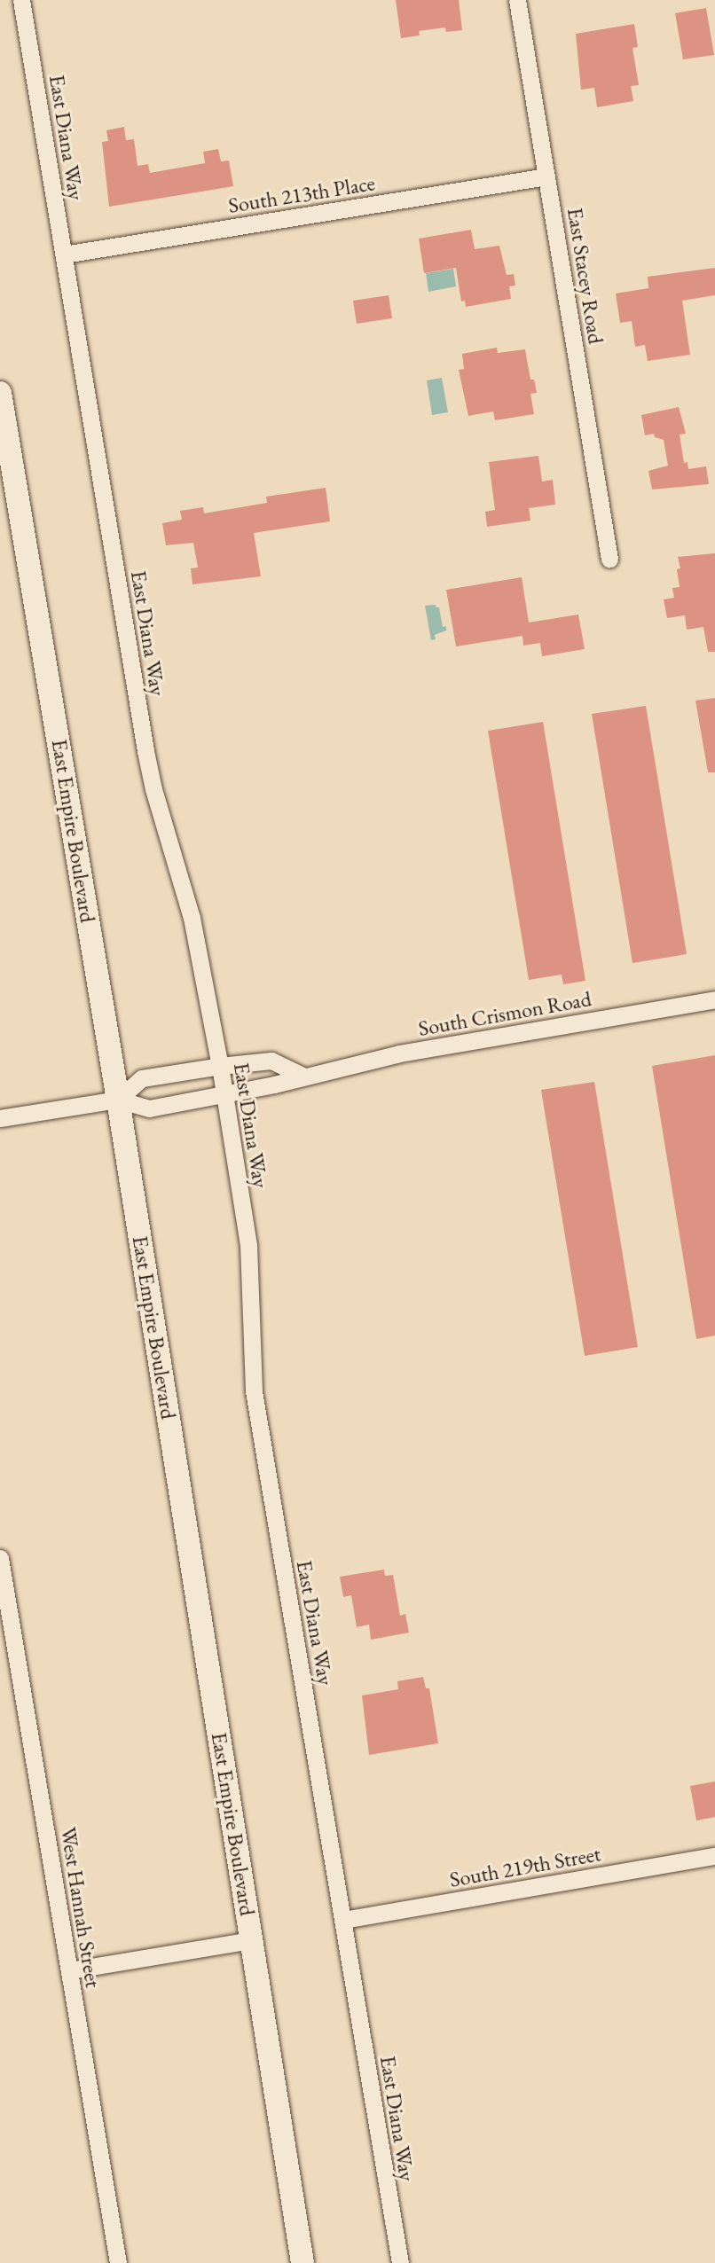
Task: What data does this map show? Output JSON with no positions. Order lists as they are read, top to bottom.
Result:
{
  "streets": {
    "street": [
      "East Diana Way",
      "South 213th Place",
      "East Stacey Road",
      "East Empire Boulevard",
      "South Crismon Road",
      "South 219th Street",
      "West Hannah Street"
    ]
  },
  "crossings": [
    ["East Diana Way", "South 213th Place"],
    ["East Diana Way", "South Crismon Road"],
    ["East Diana Way", "South 219th Street"],
    ["South 213th Place", "East Stacey Road"],
    ["East Empire Boulevard", "South Crismon Road"]
  ]
}
